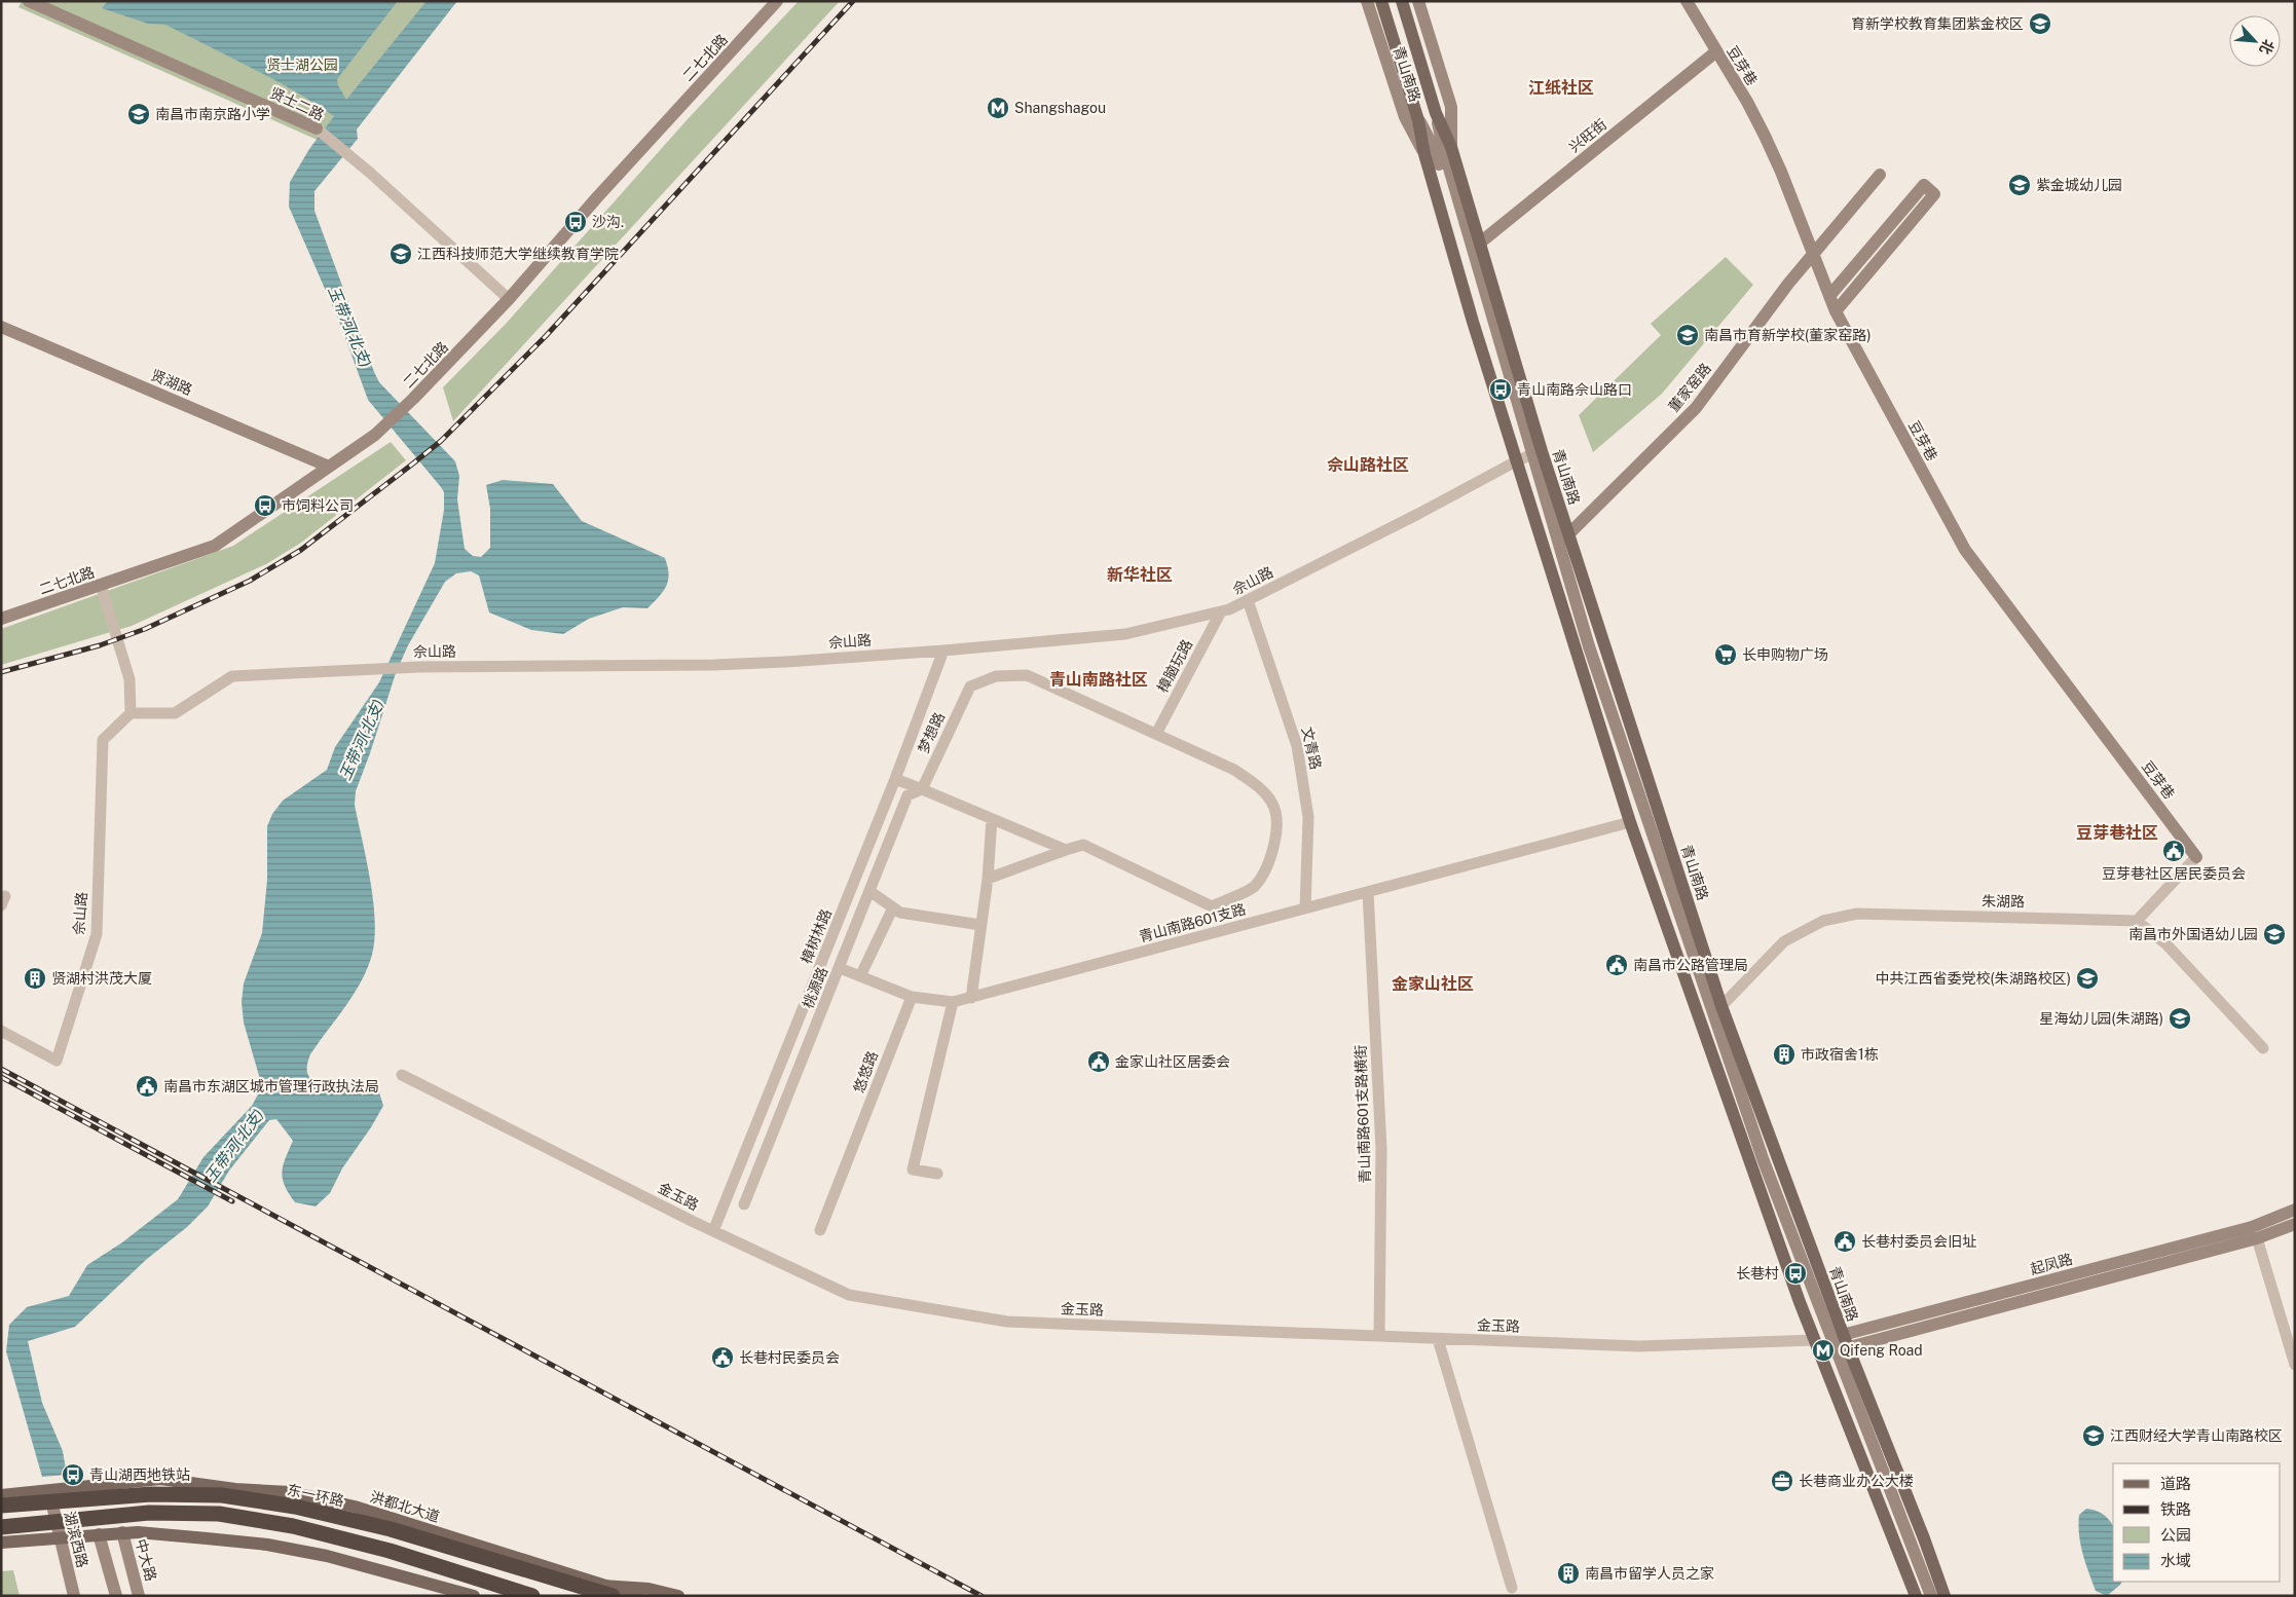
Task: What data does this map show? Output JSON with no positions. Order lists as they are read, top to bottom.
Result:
{
  "streets": {
    "highway": ["东一环路"],
    "main road": ["青山南路", "洪都北大道"],
    "street": [
      "二七北路",
      "豆芽巷",
      "贤士二路",
      "兴旺街",
      "贤湖路",
      "董家窑路",
      "佘山路",
      "樟脑玩路",
      "梦想路",
      "文青路",
      "朱湖路",
      "青山南路601支路",
      "樟树林路",
      "桃源路",
      "悠悠路",
      "青山南路601支路横街",
      "金玉路",
      "起凤路",
      "湖滨西路",
      "中大路"
    ]
  },
  "crossings": [
    ["二七北路", "贤士二路"],
    ["二七北路", "贤湖路"],
    ["豆芽巷", "兴旺街"],
    ["豆芽巷", "董家窑路"],
    ["青山南路", "兴旺街"],
    ["青山南路", "董家窑路"],
    ["青山南路", "佘山路"],
    ["青山南路", "朱湖路"],
    ["青山南路", "青山南路601支路"],
    ["青山南路", "金玉路"],
    ["青山南路", "起凤路"],
    ["佘山路", "樟脑玩路"],
    ["佘山路", "文青路"],
    ["佘山路", "樟树林路"],
    ["樟脑玩路", "梦想路"],
    ["梦想路", "桃源路"],
    ["文青路", "青山南路601支路"],
    ["青山南路601支路", "青山南路601支路横街"],
    ["樟树林路", "金玉路"],
    ["青山南路601支路横街", "金玉路"],
    ["金玉路", "起凤路"],
    ["洪都北大道", "湖滨西路"]
  ],
  "districts": [
    "江纸社区",
    "佘山路社区",
    "新华社区",
    "青山南路社区",
    "豆芽巷社区",
    "金家山社区"
  ],
  "water": ["玉带河(北支)"],
  "parks": ["贤士湖公园"],
  "places": {
    "school or university": [
      "育新学校教育集团紫金校区",
      "南昌市南京路小学",
      "紫金城幼儿园",
      "江西科技师范大学继续教育学院",
      "南昌市育新学校(董家窑路)",
      "南昌市外国语幼儿园",
      "中共江西省委党校(朱湖路校区)",
      "星海幼儿园(朱湖路)",
      "江西财经大学青山南路校区"
    ],
    "metro station": ["Shangshagou", "Qifeng Road"],
    "bus stop": [
      "沙沟.",
      "青山南路佘山路口",
      "市饲料公司",
      "长巷村",
      "青山湖西地铁站"
    ],
    "supermarket": ["长申购物广场"],
    "public building": [
      "豆芽巷社区居民委员会",
      "南昌市公路管理局",
      "金家山社区居委会",
      "南昌市东湖区城市管理行政执法局",
      "长巷村委员会旧址",
      "长巷村民委员会"
    ],
    "building": ["贤湖村洪茂大厦", "市政宿舍1栋", "南昌市留学人员之家"],
    "office": ["长巷商业办公大楼"]
  },
  "legend": [
    "道路",
    "铁路",
    "公园",
    "水域"
  ],
  "north": "bottom right"
}
